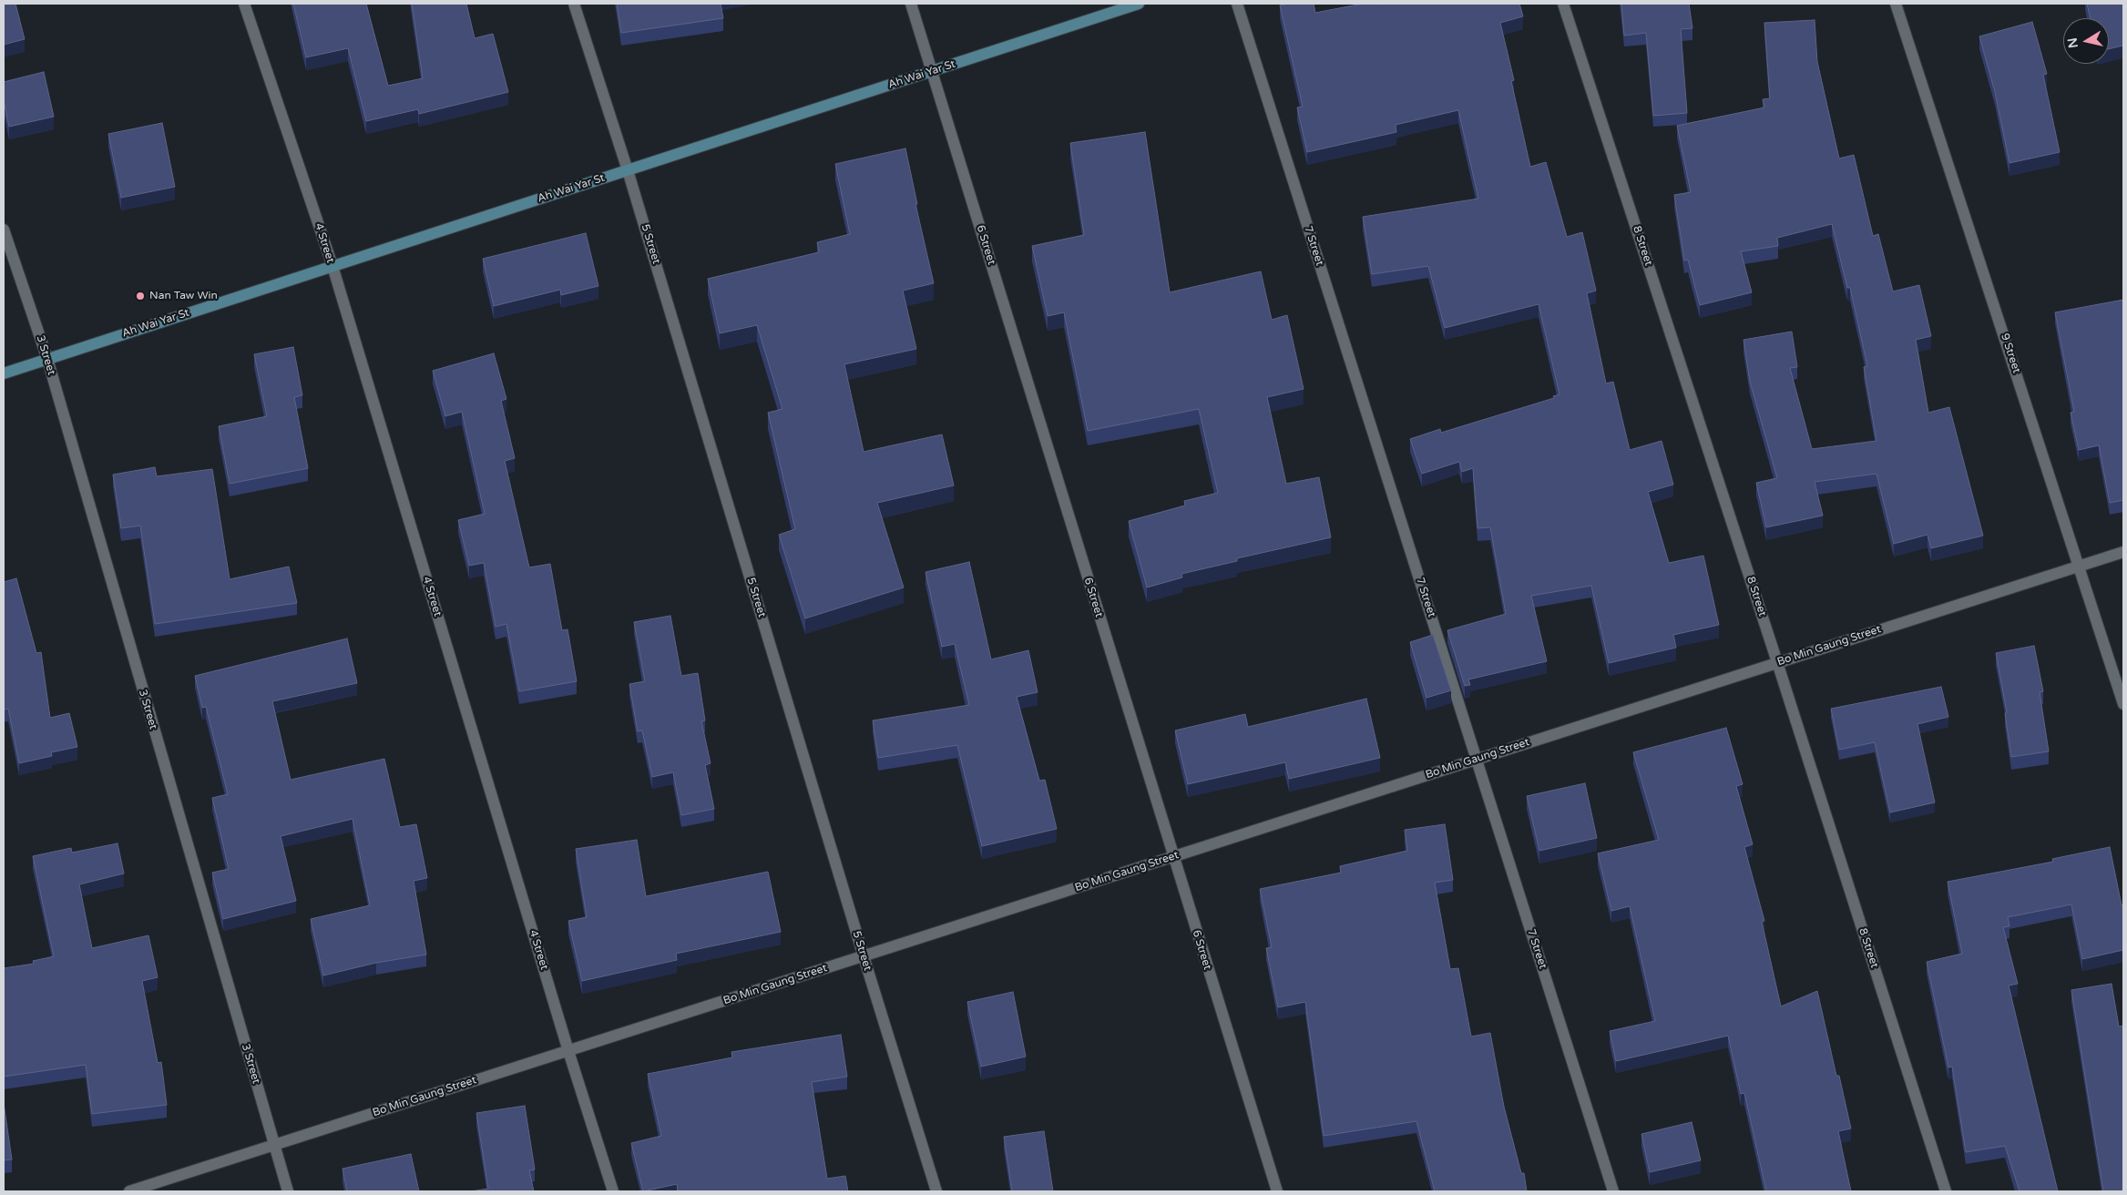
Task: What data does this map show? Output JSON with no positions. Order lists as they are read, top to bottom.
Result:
{
  "streets": {
    "street": [
      "Ah Wai Yar St",
      "4 Street",
      "5 Street",
      "6 Street",
      "7 Street",
      "8 Street",
      "9 Street",
      "3 Street",
      "Bo Min Gaung Street"
    ]
  },
  "crossings": [
    ["Ah Wai Yar St", "4 Street"],
    ["Ah Wai Yar St", "5 Street"],
    ["Ah Wai Yar St", "6 Street"],
    ["Ah Wai Yar St", "3 Street"],
    ["4 Street", "Bo Min Gaung Street"],
    ["5 Street", "Bo Min Gaung Street"],
    ["6 Street", "Bo Min Gaung Street"],
    ["7 Street", "Bo Min Gaung Street"],
    ["8 Street", "Bo Min Gaung Street"],
    ["9 Street", "Bo Min Gaung Street"],
    ["3 Street", "Bo Min Gaung Street"]
  ],
  "places": ["Nan Taw Win"],
  "north": "left"
}
